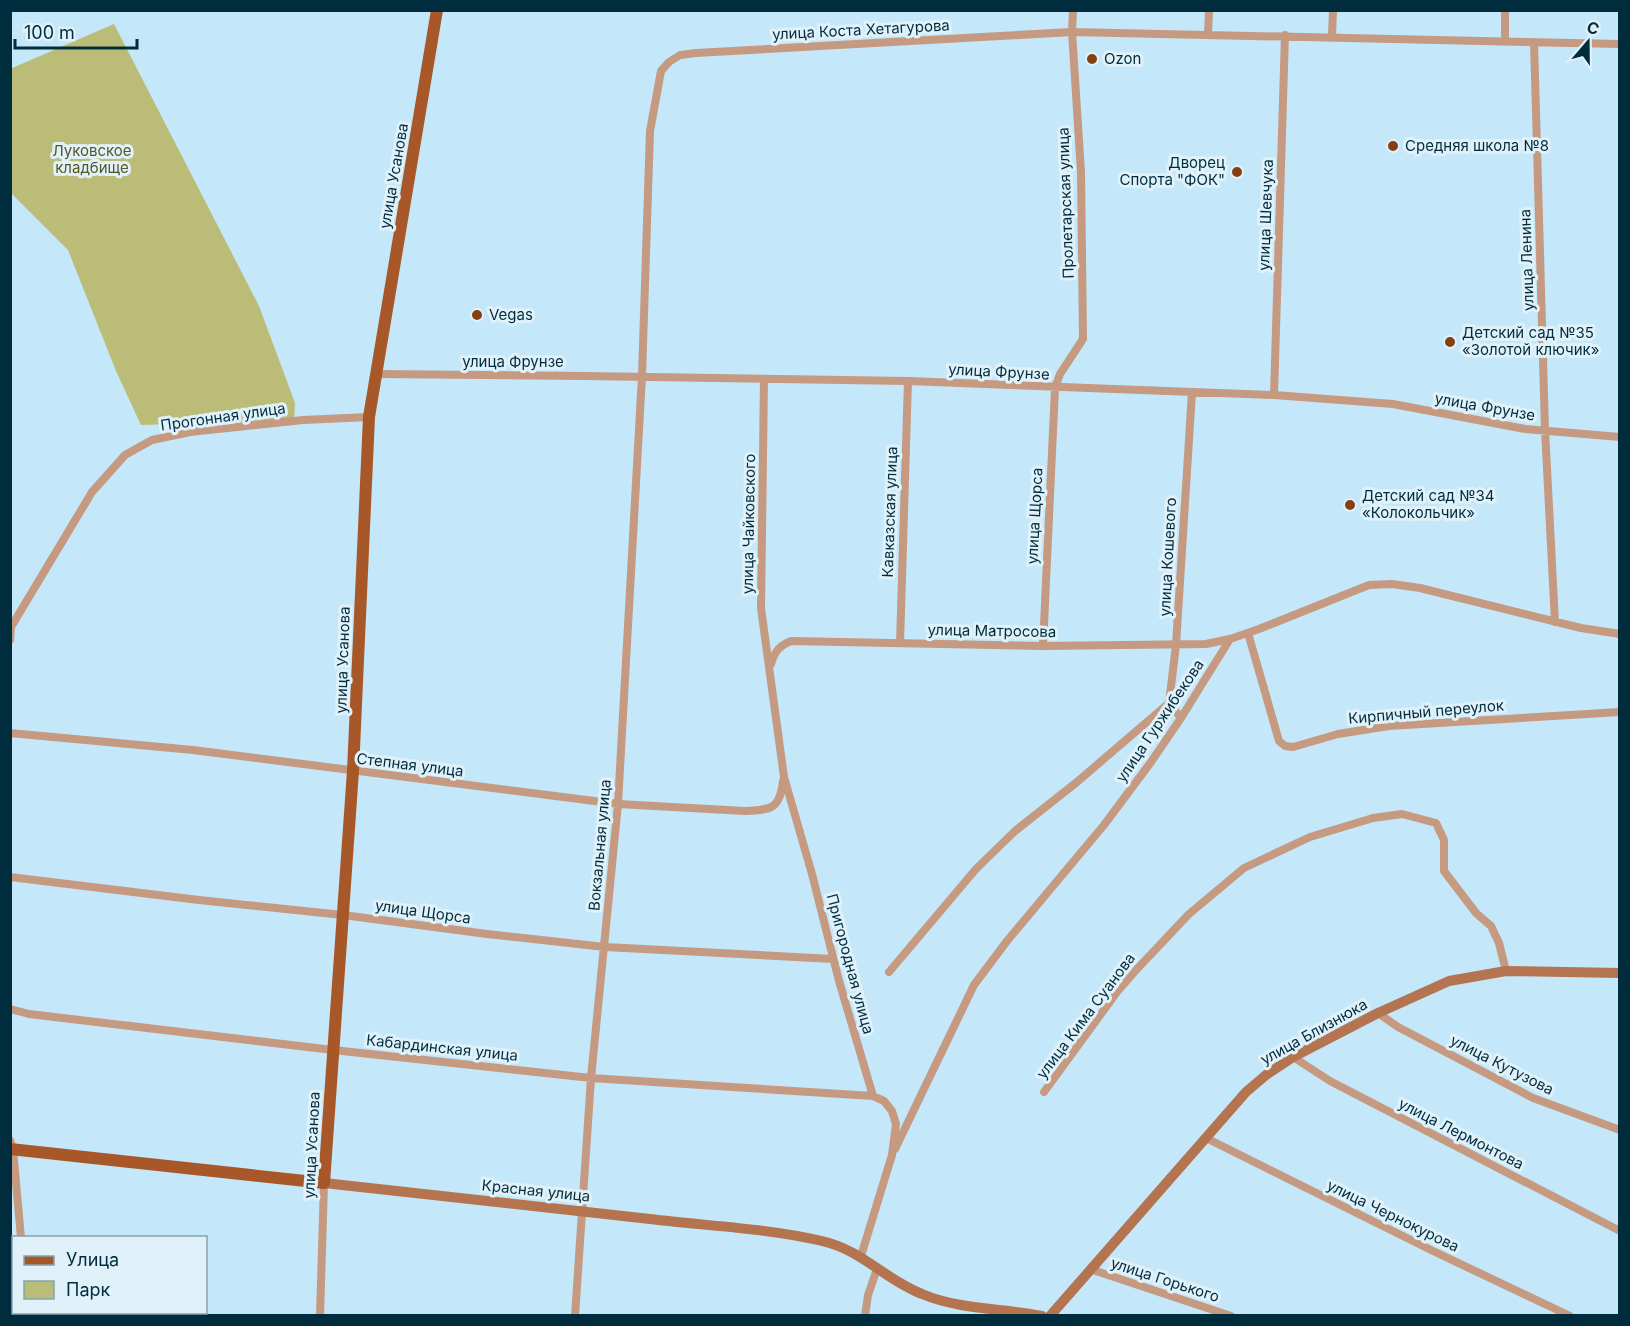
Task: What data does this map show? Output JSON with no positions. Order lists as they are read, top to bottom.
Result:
{
  "streets": {
    "main road": ["улица Усанова", "Красная улица"],
    "street": [
      "улица Коста Хетагурова",
      "Пролетарская улица",
      "улица Шевчука",
      "улица Ленина",
      "улица Фрунзе",
      "Прогонная улица",
      "Кавказская улица",
      "улица Щорса",
      "улица Чайковского",
      "улица Кошевого",
      "улица Матросова",
      "Кирпичный переулок",
      "улица Гуржибекова",
      "Степная улица",
      "Вокзальная улица",
      "Пригородная улица",
      "улица Кима Суанова",
      "улица Близнюка",
      "Кабардинская улица",
      "улица Кутузова",
      "улица Лермонтова",
      "улица Чернокурова",
      "улица Горького"
    ]
  },
  "crossings": [
    ["улица Коста Хетагурова", "Пролетарская улица"],
    ["улица Коста Хетагурова", "улица Шевчука"],
    ["улица Коста Хетагурова", "улица Ленина"],
    ["улица Коста Хетагурова", "Вокзальная улица"],
    ["улица Усанова", "улица Фрунзе"],
    ["улица Усанова", "Прогонная улица"],
    ["улица Усанова", "улица Щорса"],
    ["улица Усанова", "Степная улица"],
    ["улица Усанова", "Кабардинская улица"],
    ["улица Усанова", "Красная улица"],
    ["Пролетарская улица", "улица Фрунзе"],
    ["Пролетарская улица", "улица Щорса"],
    ["улица Шевчука", "улица Фрунзе"],
    ["улица Ленина", "улица Фрунзе"],
    ["улица Фрунзе", "Кавказская улица"],
    ["улица Фрунзе", "улица Щорса"],
    ["улица Фрунзе", "улица Чайковского"],
    ["улица Фрунзе", "улица Кошевого"],
    ["улица Фрунзе", "Вокзальная улица"],
    ["Кавказская улица", "улица Матросова"],
    ["улица Щорса", "улица Матросова"],
    ["улица Щорса", "Вокзальная улица"],
    ["улица Щорса", "Пригородная улица"],
    ["улица Чайковского", "улица Матросова"],
    ["улица Чайковского", "Пригородная улица"],
    ["улица Кошевого", "улица Матросова"],
    ["улица Кошевого", "улица Гуржибекова"],
    ["улица Матросова", "улица Гуржибекова"],
    ["улица Матросова", "Пригородная улица"],
    ["улица Гуржибекова", "Пригородная улица"],
    ["Степная улица", "Вокзальная улица"],
    ["Степная улица", "Пригородная улица"],
    ["Вокзальная улица", "Кабардинская улица"],
    ["Вокзальная улица", "Красная улица"],
    ["Пригородная улица", "Кабардинская улица"],
    ["Пригородная улица", "Красная улица"],
    ["улица Кима Суанова", "улица Близнюка"],
    ["улица Близнюка", "улица Кутузова"],
    ["улица Близнюка", "улица Лермонтова"],
    ["улица Близнюка", "улица Чернокурова"],
    ["улица Близнюка", "улица Горького"]
  ],
  "parks": ["Луковское кладбище"],
  "places": [
    "Ozon",
    "Средняя школа №8",
    "Дворец Спорта \"ФОК\"",
    "Vegas",
    "Детский сад №35 «Золотой ключик»",
    "Детский сад №34 «Колокольчик»"
  ],
  "legend": ["Улица", "Парк"],
  "scale_bar": "100 m",
  "north": "top"
}
